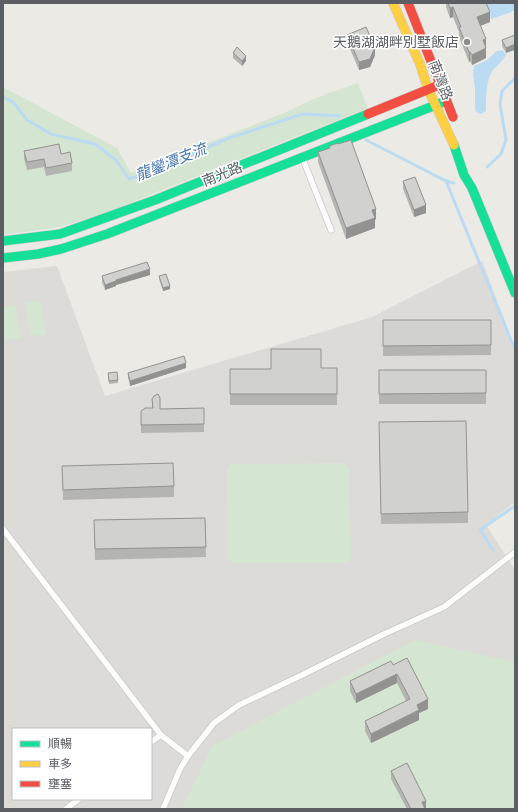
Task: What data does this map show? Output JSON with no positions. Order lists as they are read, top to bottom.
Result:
{
  "streets": {
    "street": ["南灣路", "南光路"]
  },
  "crossings": [
    ["南灣路", "南光路"]
  ],
  "water": ["龍鑾潭支流"],
  "places": ["天鵝湖湖畔別墅飯店"],
  "legend": ["順暢", "車多", "壅塞"]
}
